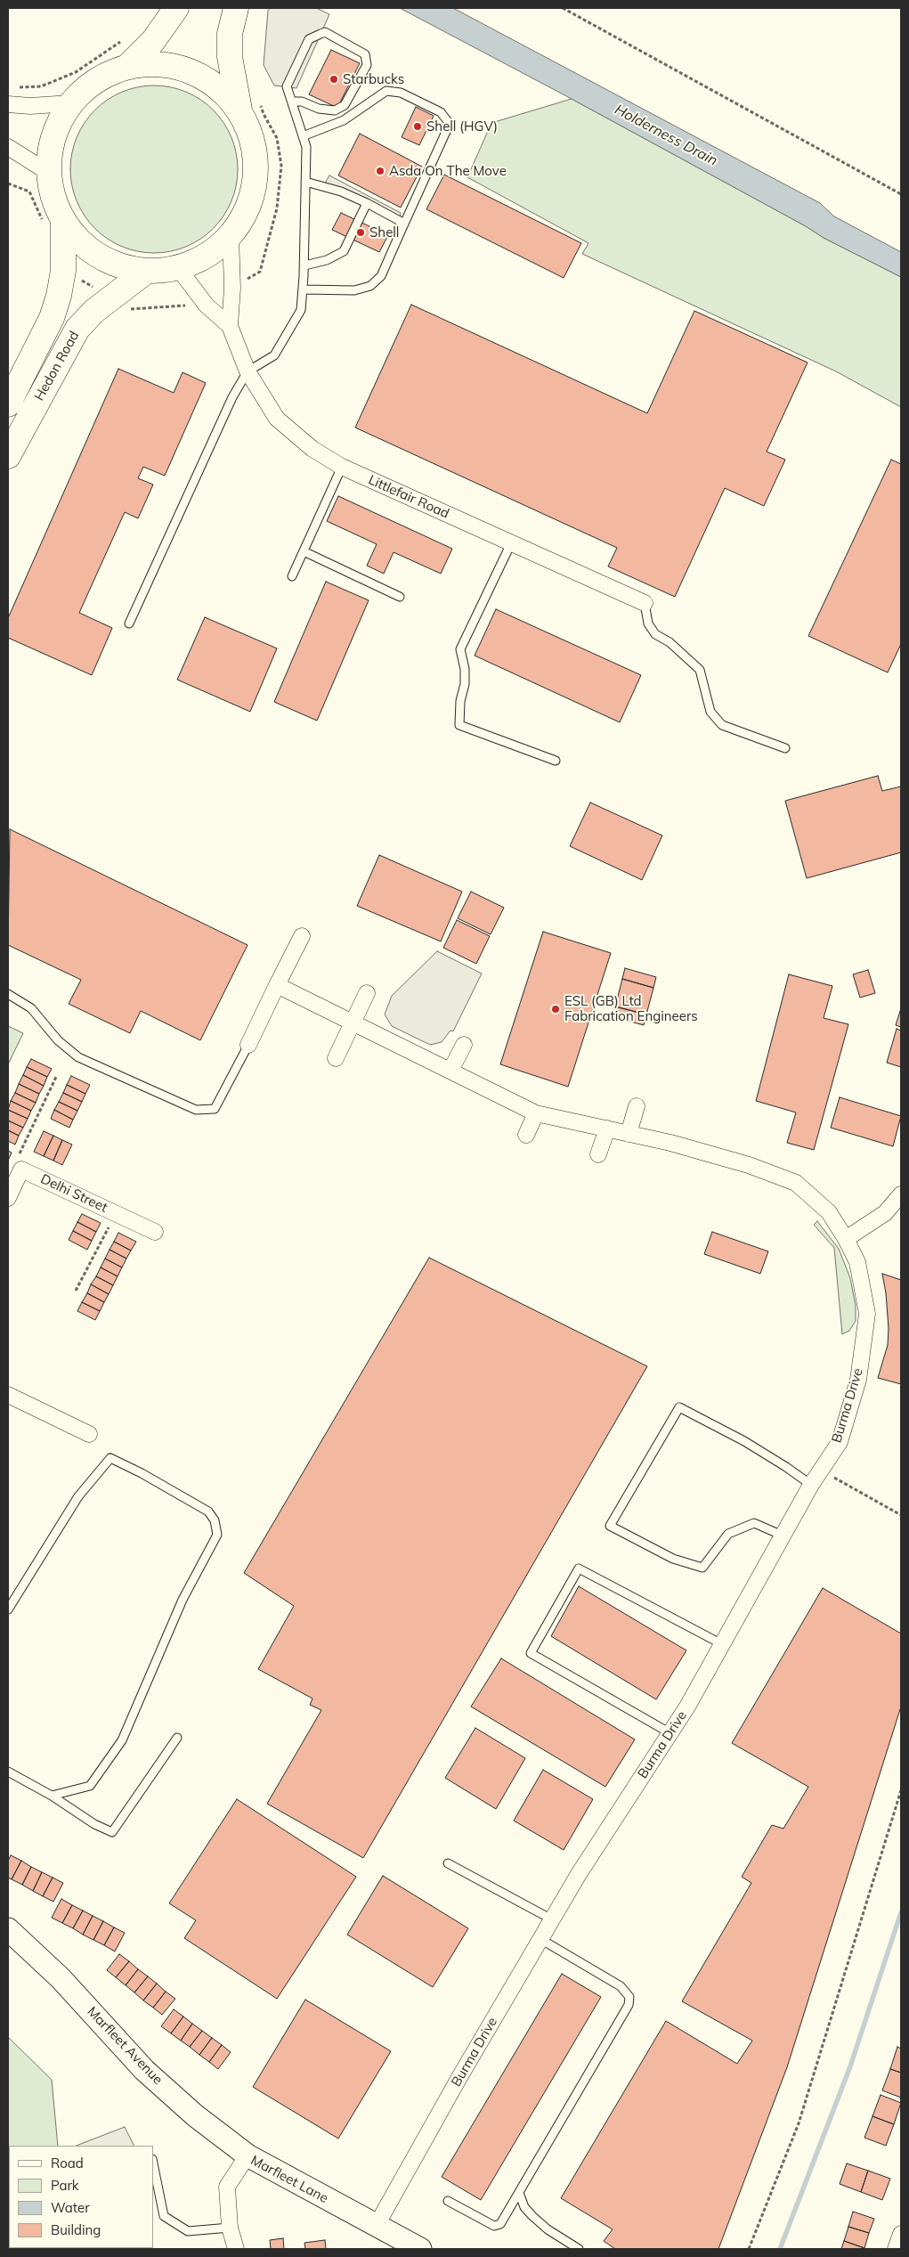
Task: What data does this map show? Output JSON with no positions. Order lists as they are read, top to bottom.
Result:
{
  "streets": {
    "highway": ["Hedon Road"],
    "street": [
      "Littlefair Road",
      "Delhi Street",
      "Burma Drive",
      "Marfleet Avenue",
      "Marfleet Lane"
    ]
  },
  "crossings": [
    ["Burma Drive", "Marfleet Lane"],
    ["Marfleet Avenue", "Marfleet Lane"]
  ],
  "water": ["Holderness Drain"],
  "places": [
    "Starbucks",
    "Shell (HGV)",
    "Asda On The Move",
    "Shell",
    "ESL (GB) Ltd Fabrication Engineers"
  ],
  "legend": [
    "Road",
    "Park",
    "Water",
    "Building"
  ]
}
